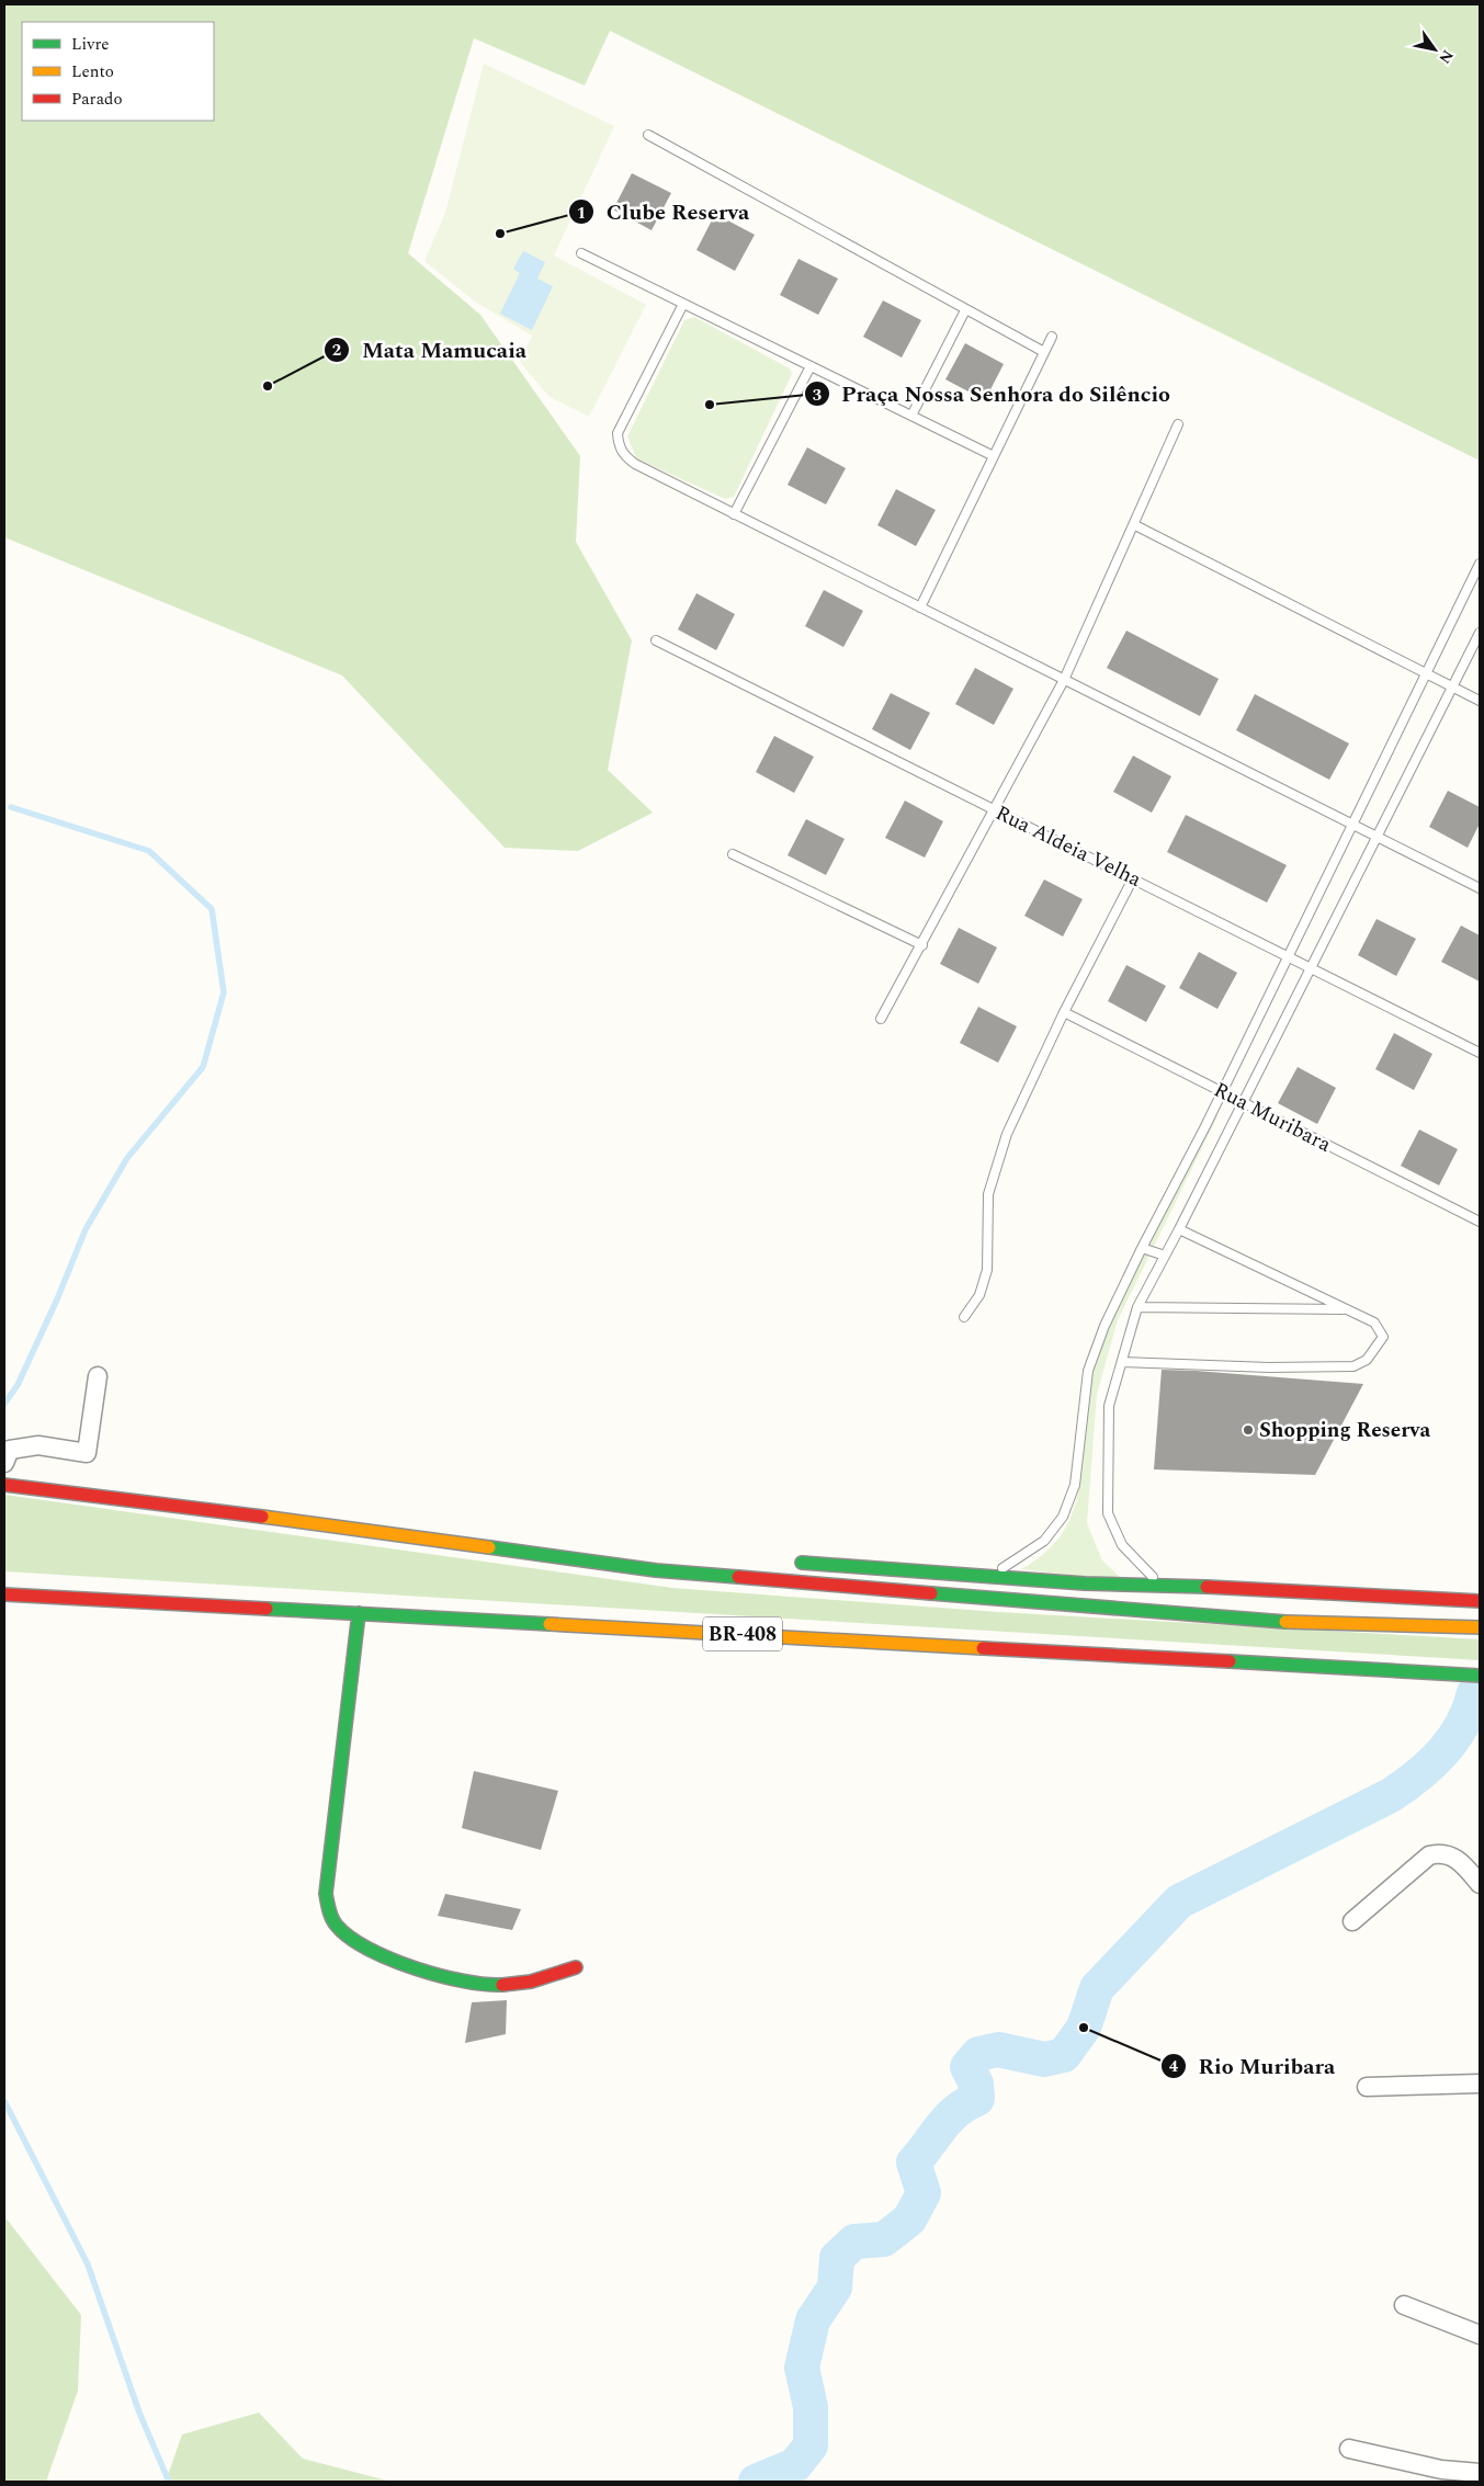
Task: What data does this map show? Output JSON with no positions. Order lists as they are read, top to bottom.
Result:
{
  "streets": {
    "main road": ["BR-408"],
    "lane": ["Rua Aldeia Velha", "Rua Muribara"]
  },
  "places": [
    "Clube Reserva",
    "Mata Mamucaia",
    "Praça Nossa Senhora do Silêncio",
    "Shopping Reserva",
    "Rio Muribara"
  ],
  "legend": ["Livre", "Lento", "Parado"],
  "north": "bottom right"
}
